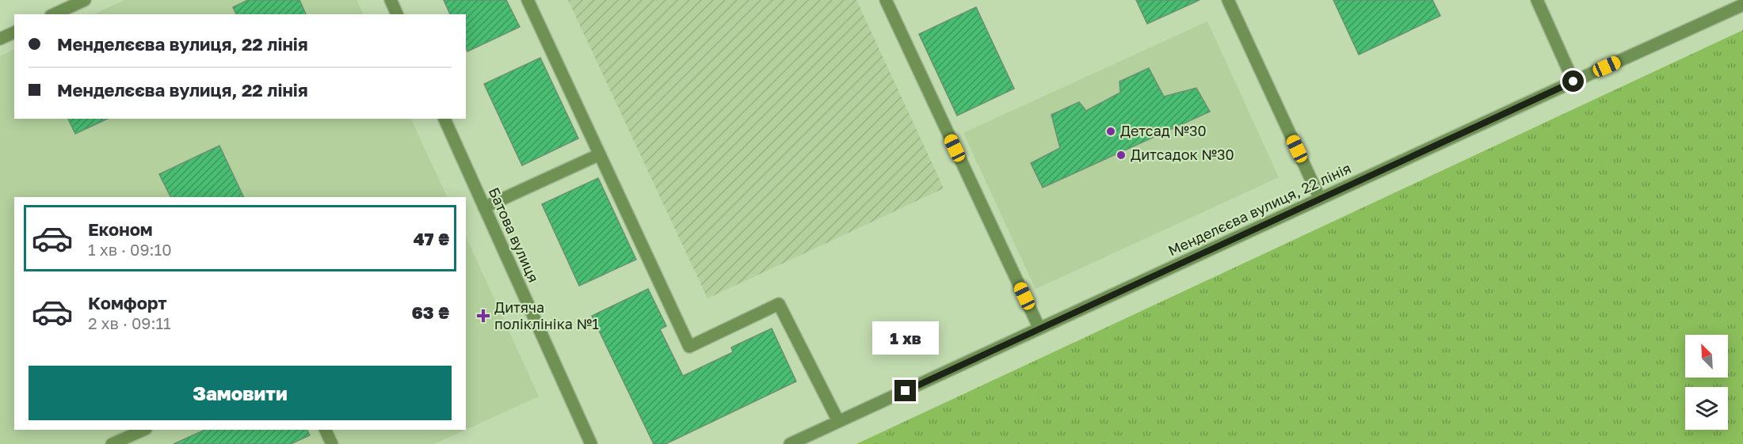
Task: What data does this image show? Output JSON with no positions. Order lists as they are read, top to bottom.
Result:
{
  "streets": {
    "street": ["Менделєєва вулиця, 22 лінія", "Батова вулиця"]
  },
  "places": {
    "other": ["Детсад №30", "Дитсадок №30"],
    "health": ["Дитяча поліклініка №1"]
  },
  "north": "top left",
  "page": {
    "banner": ["Менделєєва вулиця, 22 лінія", "Менделєєва вулиця, 22 лінія"],
    "list": [
      {
        "name": "Економ",
        "note": "1 хв · 09:10",
        "value": "47 ₴"
      },
      {
        "name": "Комфорт",
        "note": "2 хв · 09:11",
        "value": "63 ₴"
      }
    ],
    "bubble": "1 хв",
    "buttons": "Замовити"
  }
}
